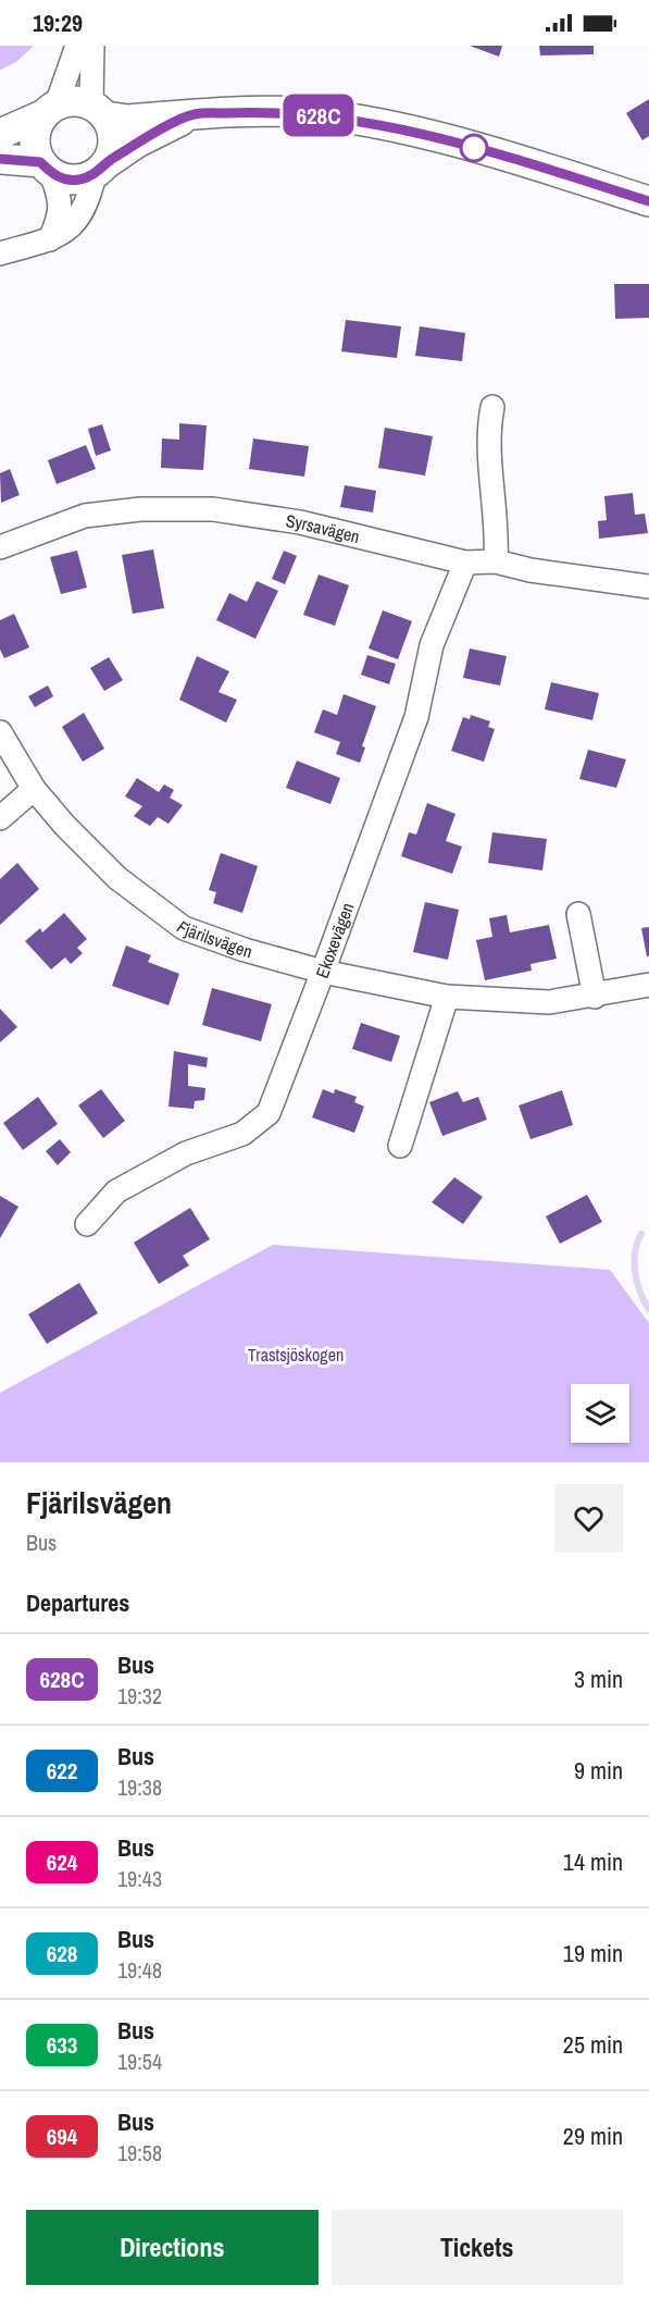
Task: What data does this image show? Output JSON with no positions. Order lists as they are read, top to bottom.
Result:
{
  "streets": {
    "street": ["Syrsavägen", "Fjärilsvägen", "Ekoxevägen"]
  },
  "crossings": [
    ["Syrsavägen", "Ekoxevägen"],
    ["Fjärilsvägen", "Ekoxevägen"]
  ],
  "parks": ["Trastsjöskogen"],
  "lines": ["bus line 628C"],
  "page": {
    "status": "19:29",
    "on_map": "628C",
    "heading": [
      ["Fjärilsvägen", "Bus"],
      "Departures"
    ],
    "list": [
      {
        "mark": "628C",
        "name": "Bus",
        "note": "19:32",
        "value": "3 min"
      },
      {
        "mark": "622",
        "name": "Bus",
        "note": "19:38",
        "value": "9 min"
      },
      {
        "mark": "624",
        "name": "Bus",
        "note": "19:43",
        "value": "14 min"
      },
      {
        "mark": "628",
        "name": "Bus",
        "note": "19:48",
        "value": "19 min"
      },
      {
        "mark": "633",
        "name": "Bus",
        "note": "19:54",
        "value": "25 min"
      },
      {
        "mark": "694",
        "name": "Bus",
        "note": "19:58",
        "value": "29 min"
      }
    ],
    "buttons": ["Directions", "Tickets"]
  }
}
